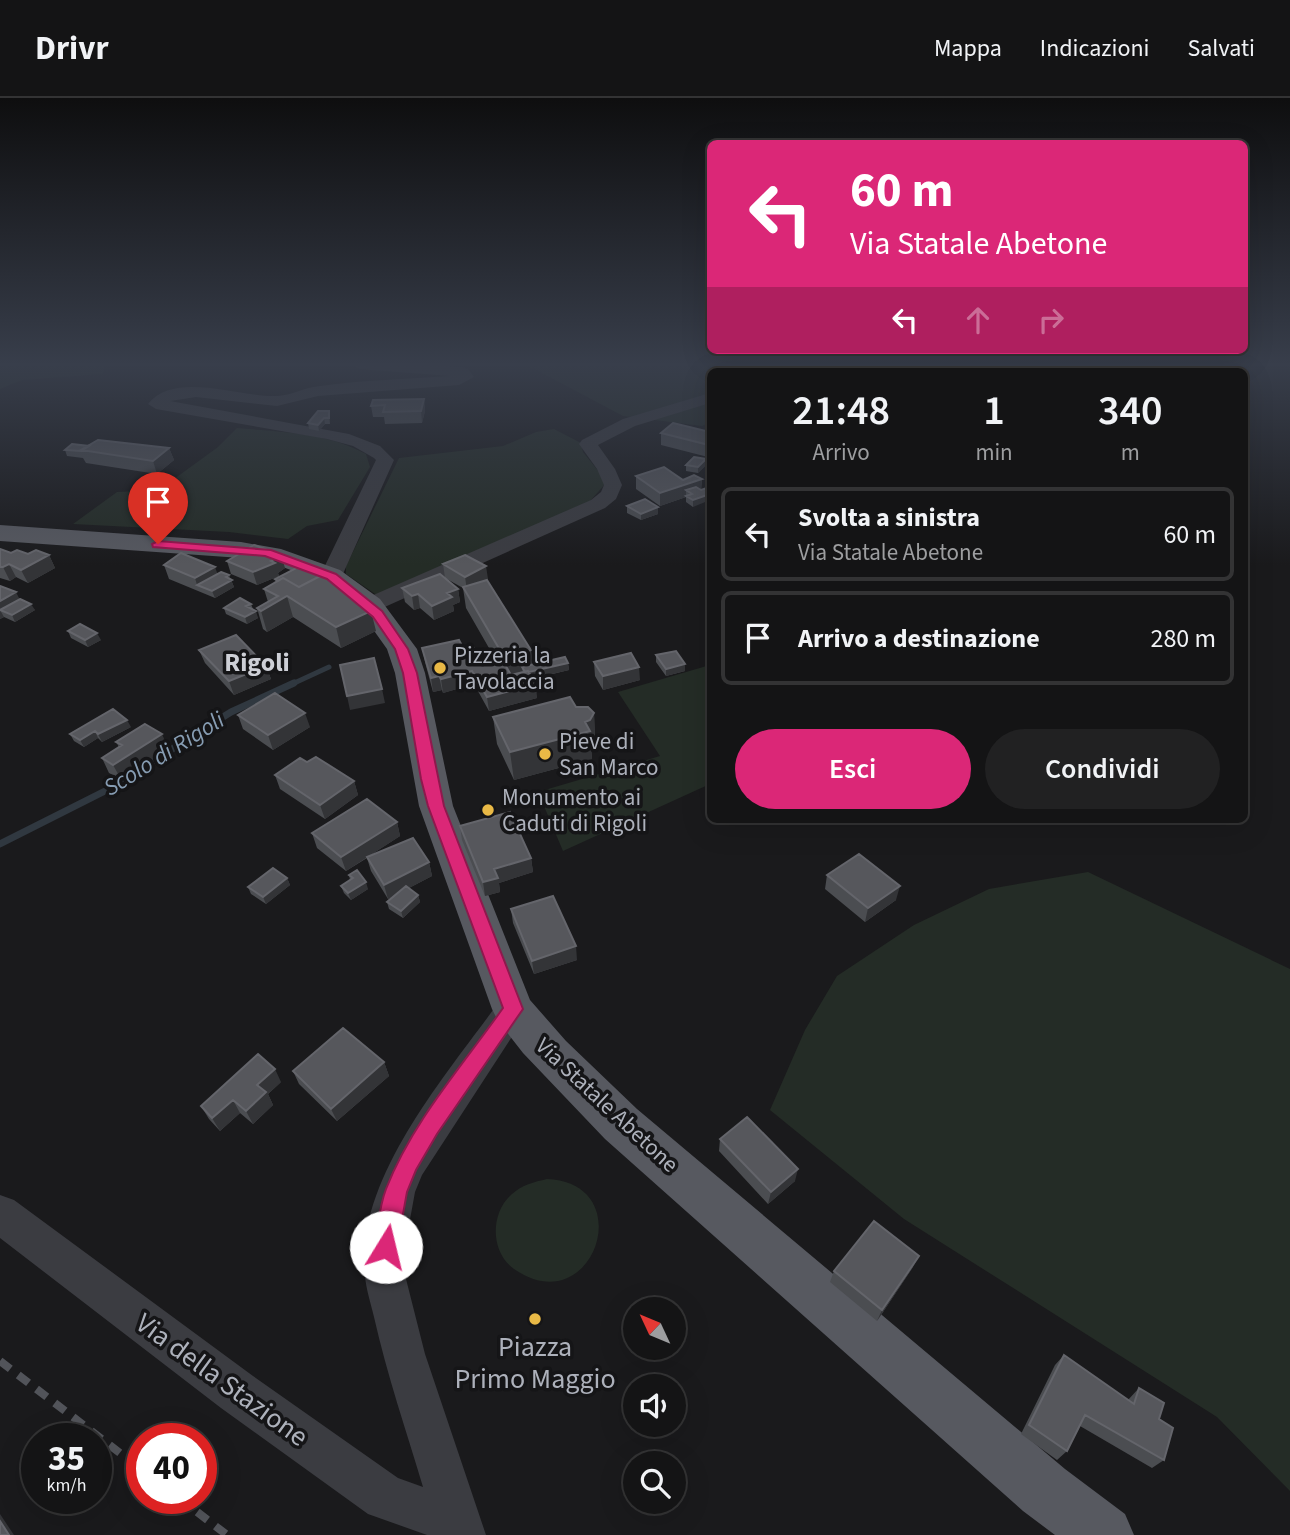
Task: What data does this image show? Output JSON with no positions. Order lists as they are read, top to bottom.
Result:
{
  "streets": {
    "main road": ["Via Statale Abetone"],
    "street": ["Via della Stazione"]
  },
  "districts": ["Rigoli"],
  "water": ["Scolo di Rigoli"],
  "places": [
    "Pizzeria la Tavolaccia",
    "Pieve di San Marco",
    "Monumento ai Caduti di Rigoli",
    "Piazza Primo Maggio"
  ],
  "north": "top left",
  "page": {
    "header": "Drivr",
    "nav": ["Mappa", "Indicazioni", "Salvati"],
    "turn": ["60 m", "Via Statale Abetone"],
    "eta": [
      "21:48",
      "Arrivo",
      "1",
      "min",
      "340",
      "m"
    ],
    "list": [
      {
        "name": "Svolta a sinistra",
        "note": "Via Statale Abetone",
        "value": "60 m"
      },
      {
        "name": "Arrivo a destinazione",
        "value": "280 m"
      }
    ],
    "buttons": ["Esci", "Condividi"],
    "speed": "35 km/h",
    "limit": "40"
  }
}
